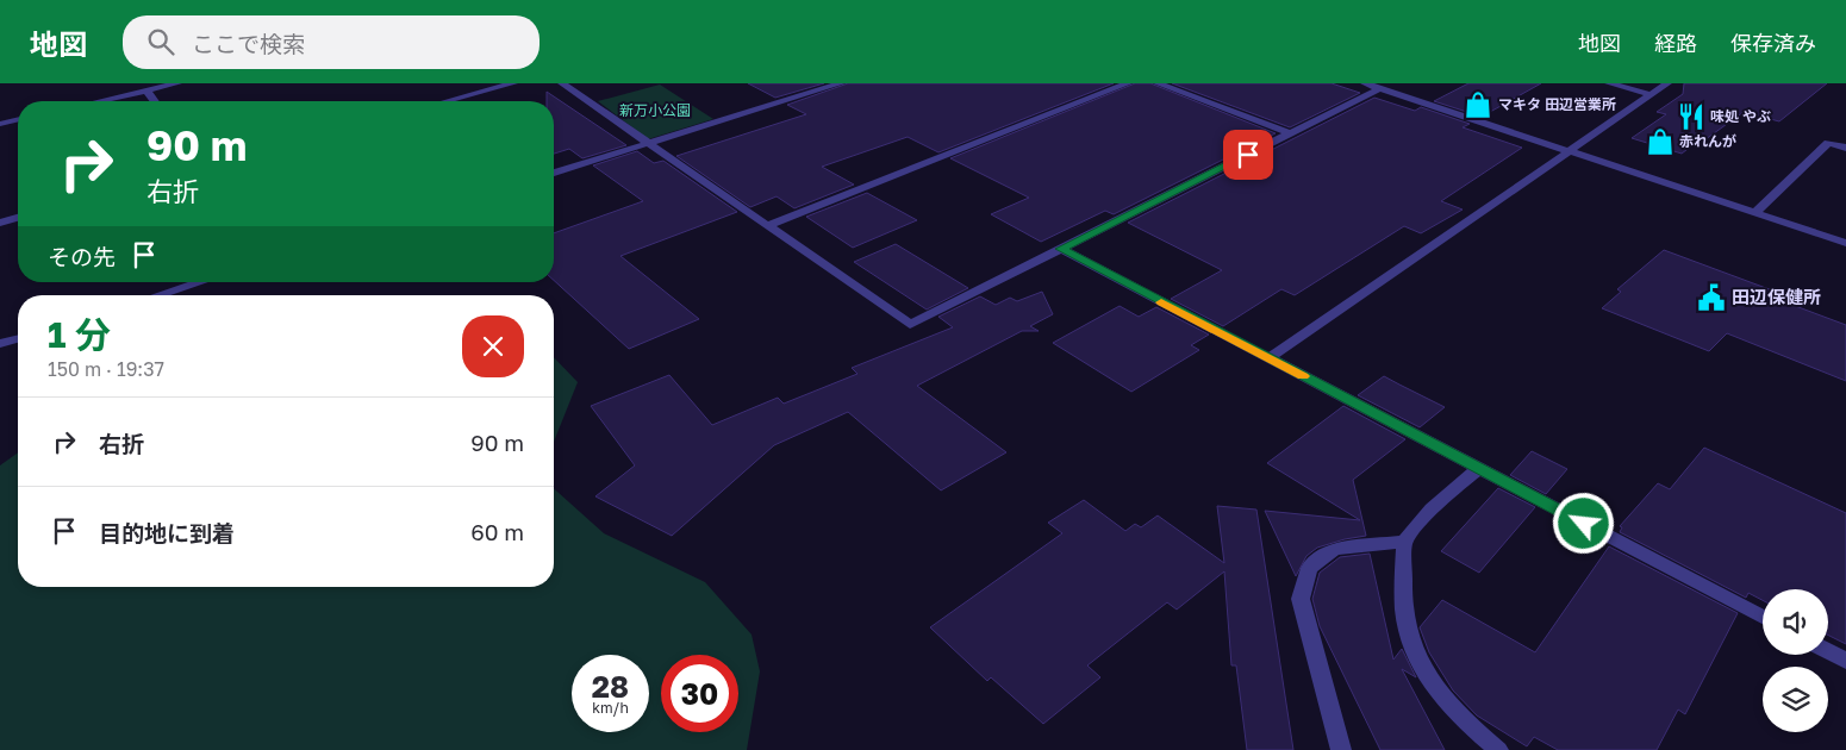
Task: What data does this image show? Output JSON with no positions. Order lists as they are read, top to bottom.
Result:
{
  "parks": ["新万小公園"],
  "places": {
    "shop": ["マキタ 田辺営業所", "赤れんが"],
    "restaurant": ["味処 やぶ"],
    "public building": ["田辺保健所"]
  },
  "page": {
    "header": "地図",
    "search": "ここで検索",
    "nav": ["地図", "経路", "保存済み"],
    "turn": ["90 m", "右折"],
    "then": "その先",
    "heading": ["1 分", "150 m · 19:37"],
    "list": [
      {
        "name": "右折",
        "value": "90 m"
      },
      {
        "name": "目的地に到着",
        "value": "60 m"
      }
    ],
    "speed": "28 km/h",
    "limit": "30"
  }
}
